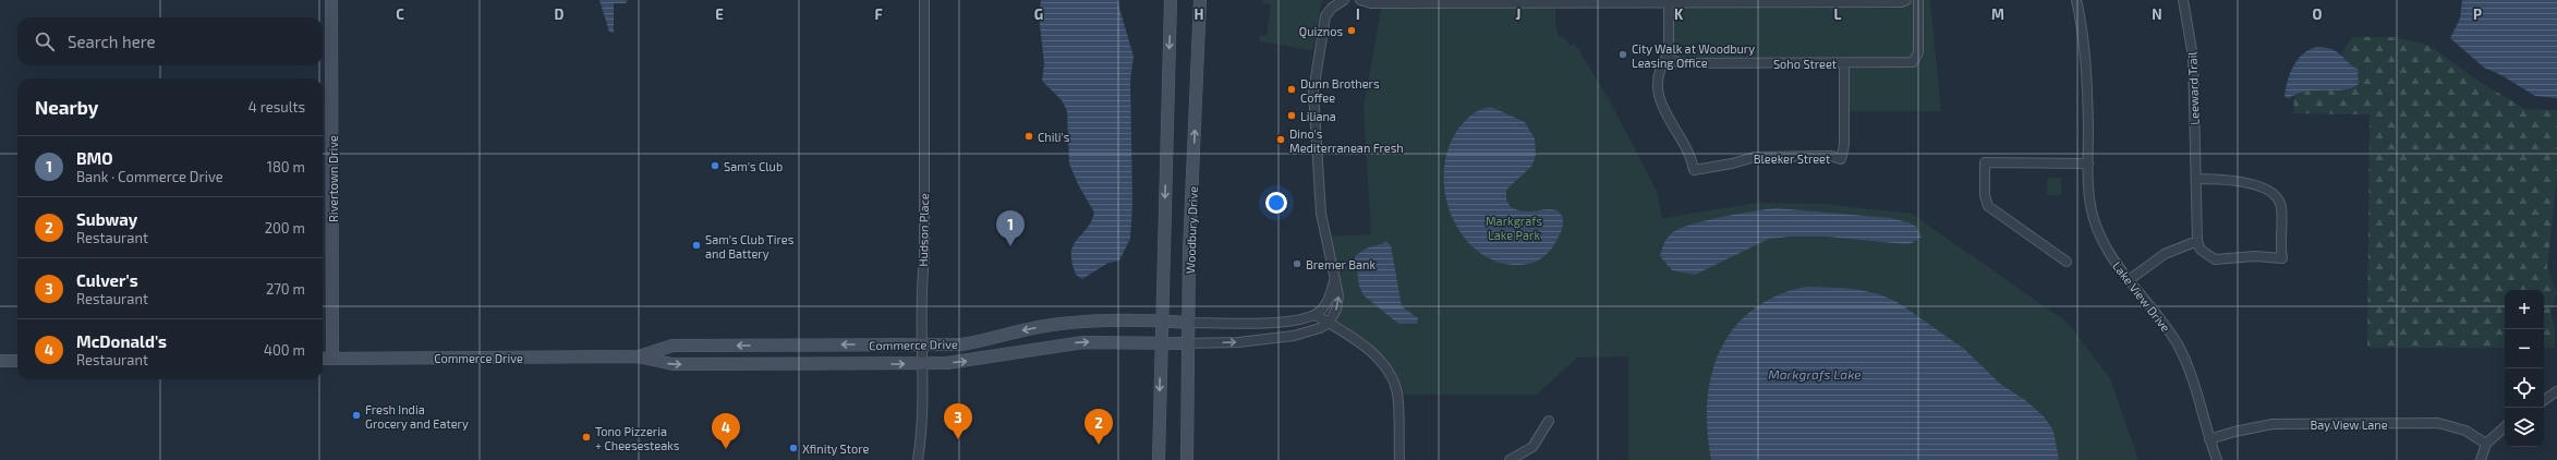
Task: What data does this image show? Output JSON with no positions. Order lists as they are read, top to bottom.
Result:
{
  "streets": {
    "street": [
      "Soho Street",
      "Leeward Trail",
      "Bleeker Street",
      "Rivertown Drive",
      "Hudson Place",
      "Woodbury Drive",
      "Lake View Drive",
      "Commerce Drive",
      "Bay View Lane"
    ]
  },
  "crossings": [
    ["Soho Street", "Bleeker Street"],
    ["Rivertown Drive", "Commerce Drive"],
    ["Hudson Place", "Commerce Drive"],
    ["Woodbury Drive", "Commerce Drive"],
    ["Lake View Drive", "Bay View Lane"]
  ],
  "water": ["Markgrafs Lake"],
  "parks": ["Markgrafs Lake Park"],
  "places": [
    "Quiznos",
    "City Walk at Woodbury Leasing Office",
    "Dunn Brothers Coffee",
    "Liliana",
    "Chili's",
    "Dino's Mediterranean Fresh",
    "Sam's Club",
    "Sam's Club Tires and Battery",
    "Bremer Bank",
    "Fresh India Grocery and Eatery",
    "Tono Pizzeria + Cheesesteaks",
    "Xfinity Store"
  ],
  "page": {
    "search": "Search here",
    "heading": ["Nearby", "4 results"],
    "list": [
      {
        "mark": "1",
        "name": "BMO",
        "note": "Bank · Commerce Drive",
        "value": "180 m"
      },
      {
        "mark": "2",
        "name": "Subway",
        "note": "Restaurant",
        "value": "200 m"
      },
      {
        "mark": "3",
        "name": "Culver's",
        "note": "Restaurant",
        "value": "270 m"
      },
      {
        "mark": "4",
        "name": "McDonald's",
        "note": "Restaurant",
        "value": "400 m"
      }
    ],
    "pins": [
      "1",
      "3",
      "2",
      "4"
    ],
    "map_buttons": ["+", "−"]
  },
  "grid": {
    "columns": [
      "C",
      "D",
      "E",
      "F",
      "G",
      "H",
      "I",
      "J",
      "K",
      "L",
      "M",
      "N",
      "O",
      "P"
    ]
  }
}
